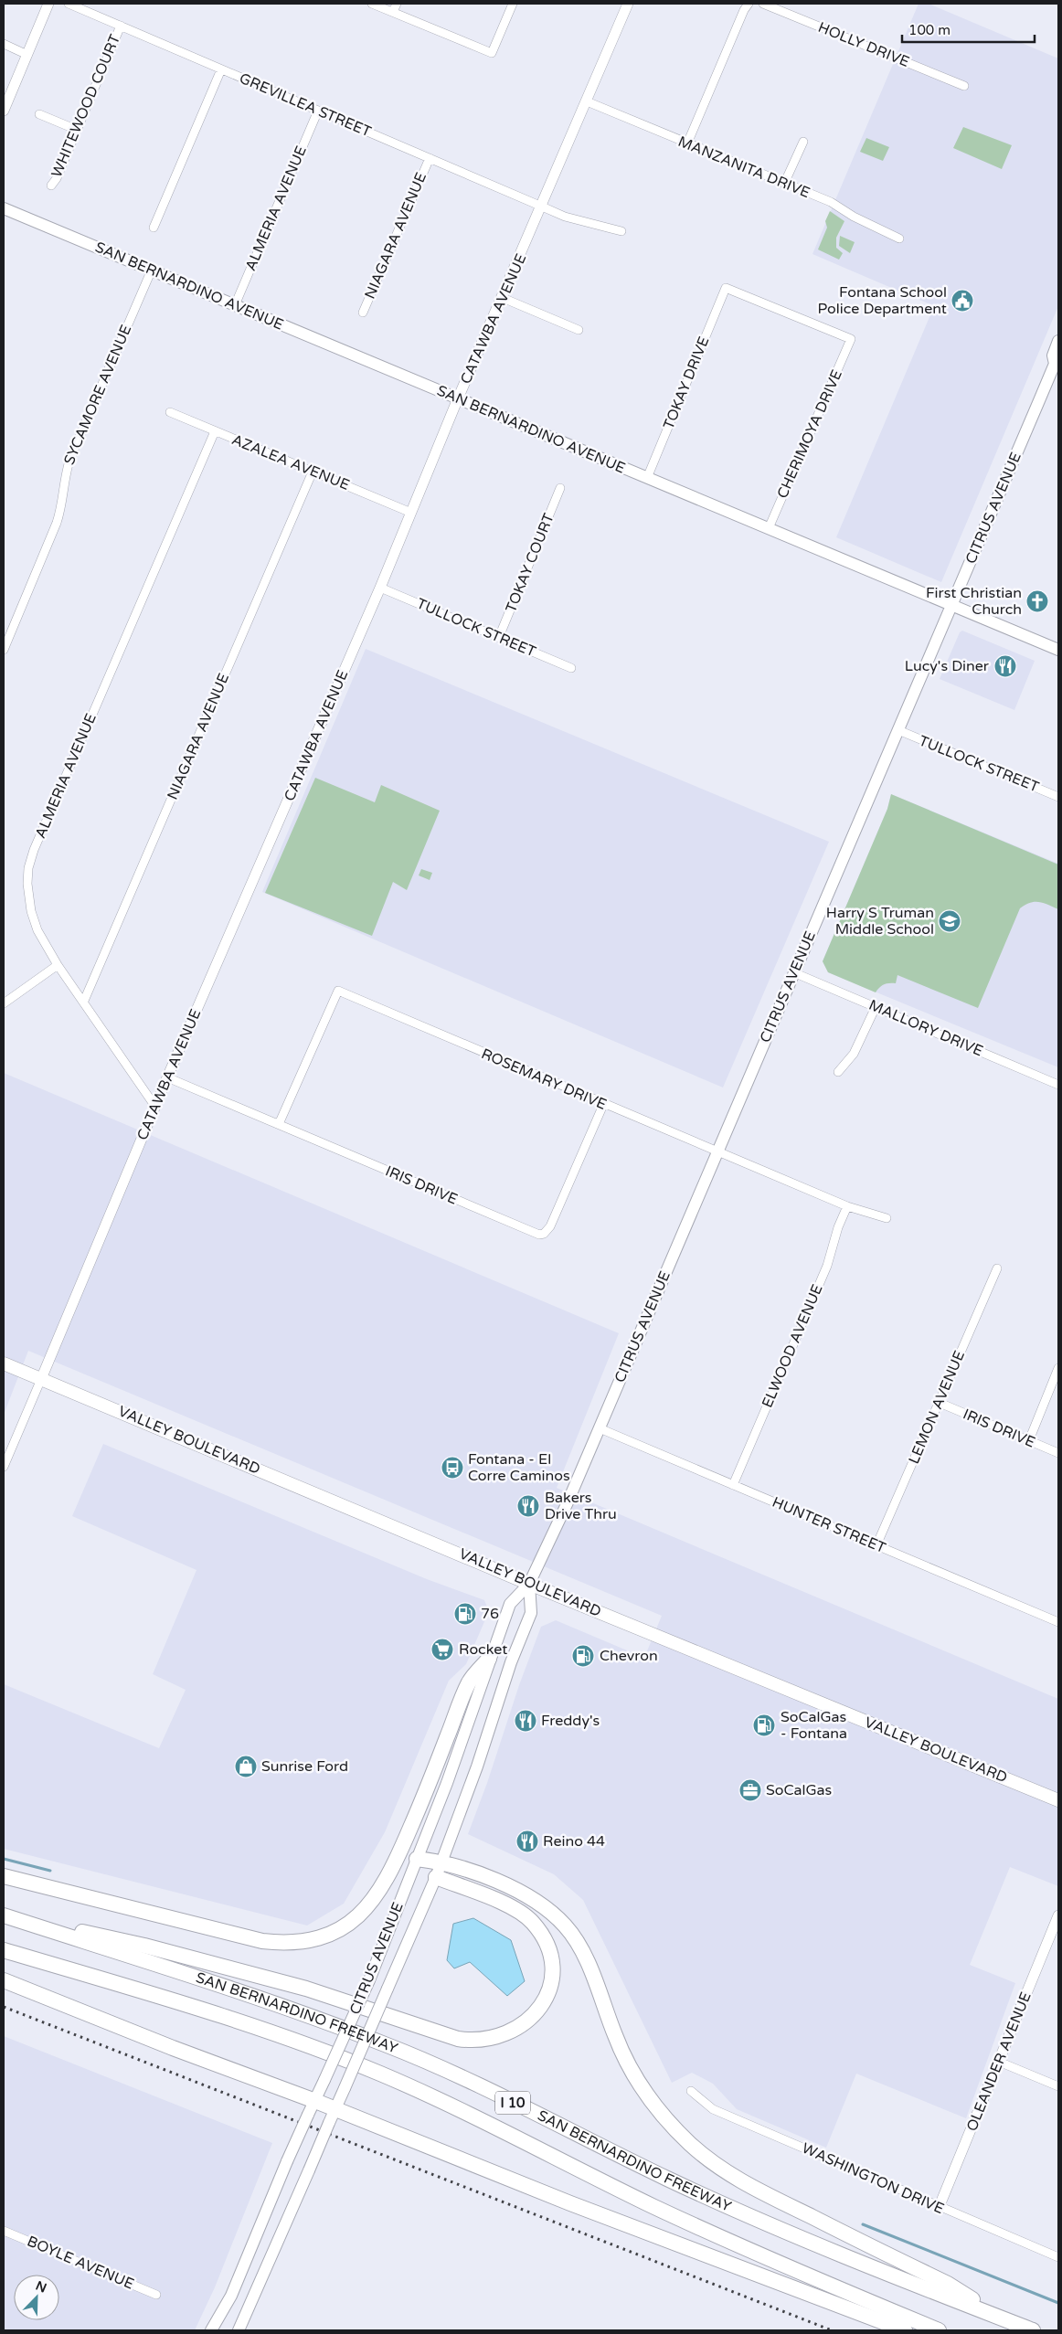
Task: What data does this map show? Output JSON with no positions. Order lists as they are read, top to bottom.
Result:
{
  "streets": {
    "highway": ["SAN BERNARDINO FREEWAY", "I 10"],
    "main road": ["SAN BERNARDINO AVENUE", "CITRUS AVENUE", "VALLEY BOULEVARD"],
    "street": [
      "HOLLY DRIVE",
      "GREVILLEA STREET",
      "WHITEWOOD COURT",
      "MANZANITA DRIVE",
      "ALMERIA AVENUE",
      "NIAGARA AVENUE",
      "CATAWBA AVENUE",
      "TOKAY DRIVE",
      "SYCAMORE AVENUE",
      "CHERIMOYA DRIVE",
      "AZALEA AVENUE",
      "TOKAY COURT",
      "TULLOCK STREET",
      "MALLORY DRIVE",
      "ROSEMARY DRIVE",
      "IRIS DRIVE",
      "ELWOOD AVENUE",
      "LEMON AVENUE",
      "HUNTER STREET",
      "OLEANDER AVENUE",
      "WASHINGTON DRIVE",
      "BOYLE AVENUE"
    ]
  },
  "crossings": [
    ["GREVILLEA STREET", "WHITEWOOD COURT"],
    ["GREVILLEA STREET", "ALMERIA AVENUE"],
    ["GREVILLEA STREET", "NIAGARA AVENUE"],
    ["GREVILLEA STREET", "CATAWBA AVENUE"],
    ["MANZANITA DRIVE", "CATAWBA AVENUE"],
    ["ALMERIA AVENUE", "NIAGARA AVENUE"],
    ["ALMERIA AVENUE", "SAN BERNARDINO AVENUE"],
    ["ALMERIA AVENUE", "CATAWBA AVENUE"],
    ["ALMERIA AVENUE", "AZALEA AVENUE"],
    ["NIAGARA AVENUE", "AZALEA AVENUE"],
    ["SAN BERNARDINO AVENUE", "CATAWBA AVENUE"],
    ["SAN BERNARDINO AVENUE", "TOKAY DRIVE"],
    ["SAN BERNARDINO AVENUE", "SYCAMORE AVENUE"],
    ["SAN BERNARDINO AVENUE", "CHERIMOYA DRIVE"],
    ["SAN BERNARDINO AVENUE", "CITRUS AVENUE"],
    ["CATAWBA AVENUE", "AZALEA AVENUE"],
    ["CATAWBA AVENUE", "TULLOCK STREET"],
    ["CATAWBA AVENUE", "IRIS DRIVE"],
    ["CATAWBA AVENUE", "VALLEY BOULEVARD"],
    ["TOKAY DRIVE", "CHERIMOYA DRIVE"],
    ["CITRUS AVENUE", "TULLOCK STREET"],
    ["CITRUS AVENUE", "MALLORY DRIVE"],
    ["CITRUS AVENUE", "ROSEMARY DRIVE"],
    ["CITRUS AVENUE", "VALLEY BOULEVARD"],
    ["CITRUS AVENUE", "HUNTER STREET"],
    ["TOKAY COURT", "TULLOCK STREET"],
    ["ROSEMARY DRIVE", "IRIS DRIVE"],
    ["ROSEMARY DRIVE", "ELWOOD AVENUE"],
    ["IRIS DRIVE", "LEMON AVENUE"],
    ["ELWOOD AVENUE", "HUNTER STREET"],
    ["LEMON AVENUE", "HUNTER STREET"],
    ["OLEANDER AVENUE", "WASHINGTON DRIVE"]
  ],
  "places": {
    "public building": ["Fontana School Police Department"],
    "church": ["First Christian Church"],
    "restaurant": [
      "Lucy's Diner",
      "Bakers Drive Thru",
      "Freddy's",
      "Reino 44"
    ],
    "school or university": ["Harry S Truman Middle School"],
    "bus stop": ["Fontana - El Corre Caminos"],
    "fuel station": ["76", "Chevron", "SoCalGas - Fontana"],
    "supermarket": ["Rocket"],
    "shop": ["Sunrise Ford"],
    "office": ["SoCalGas"]
  },
  "scale_bar": "100 m",
  "north": "top right"
}
